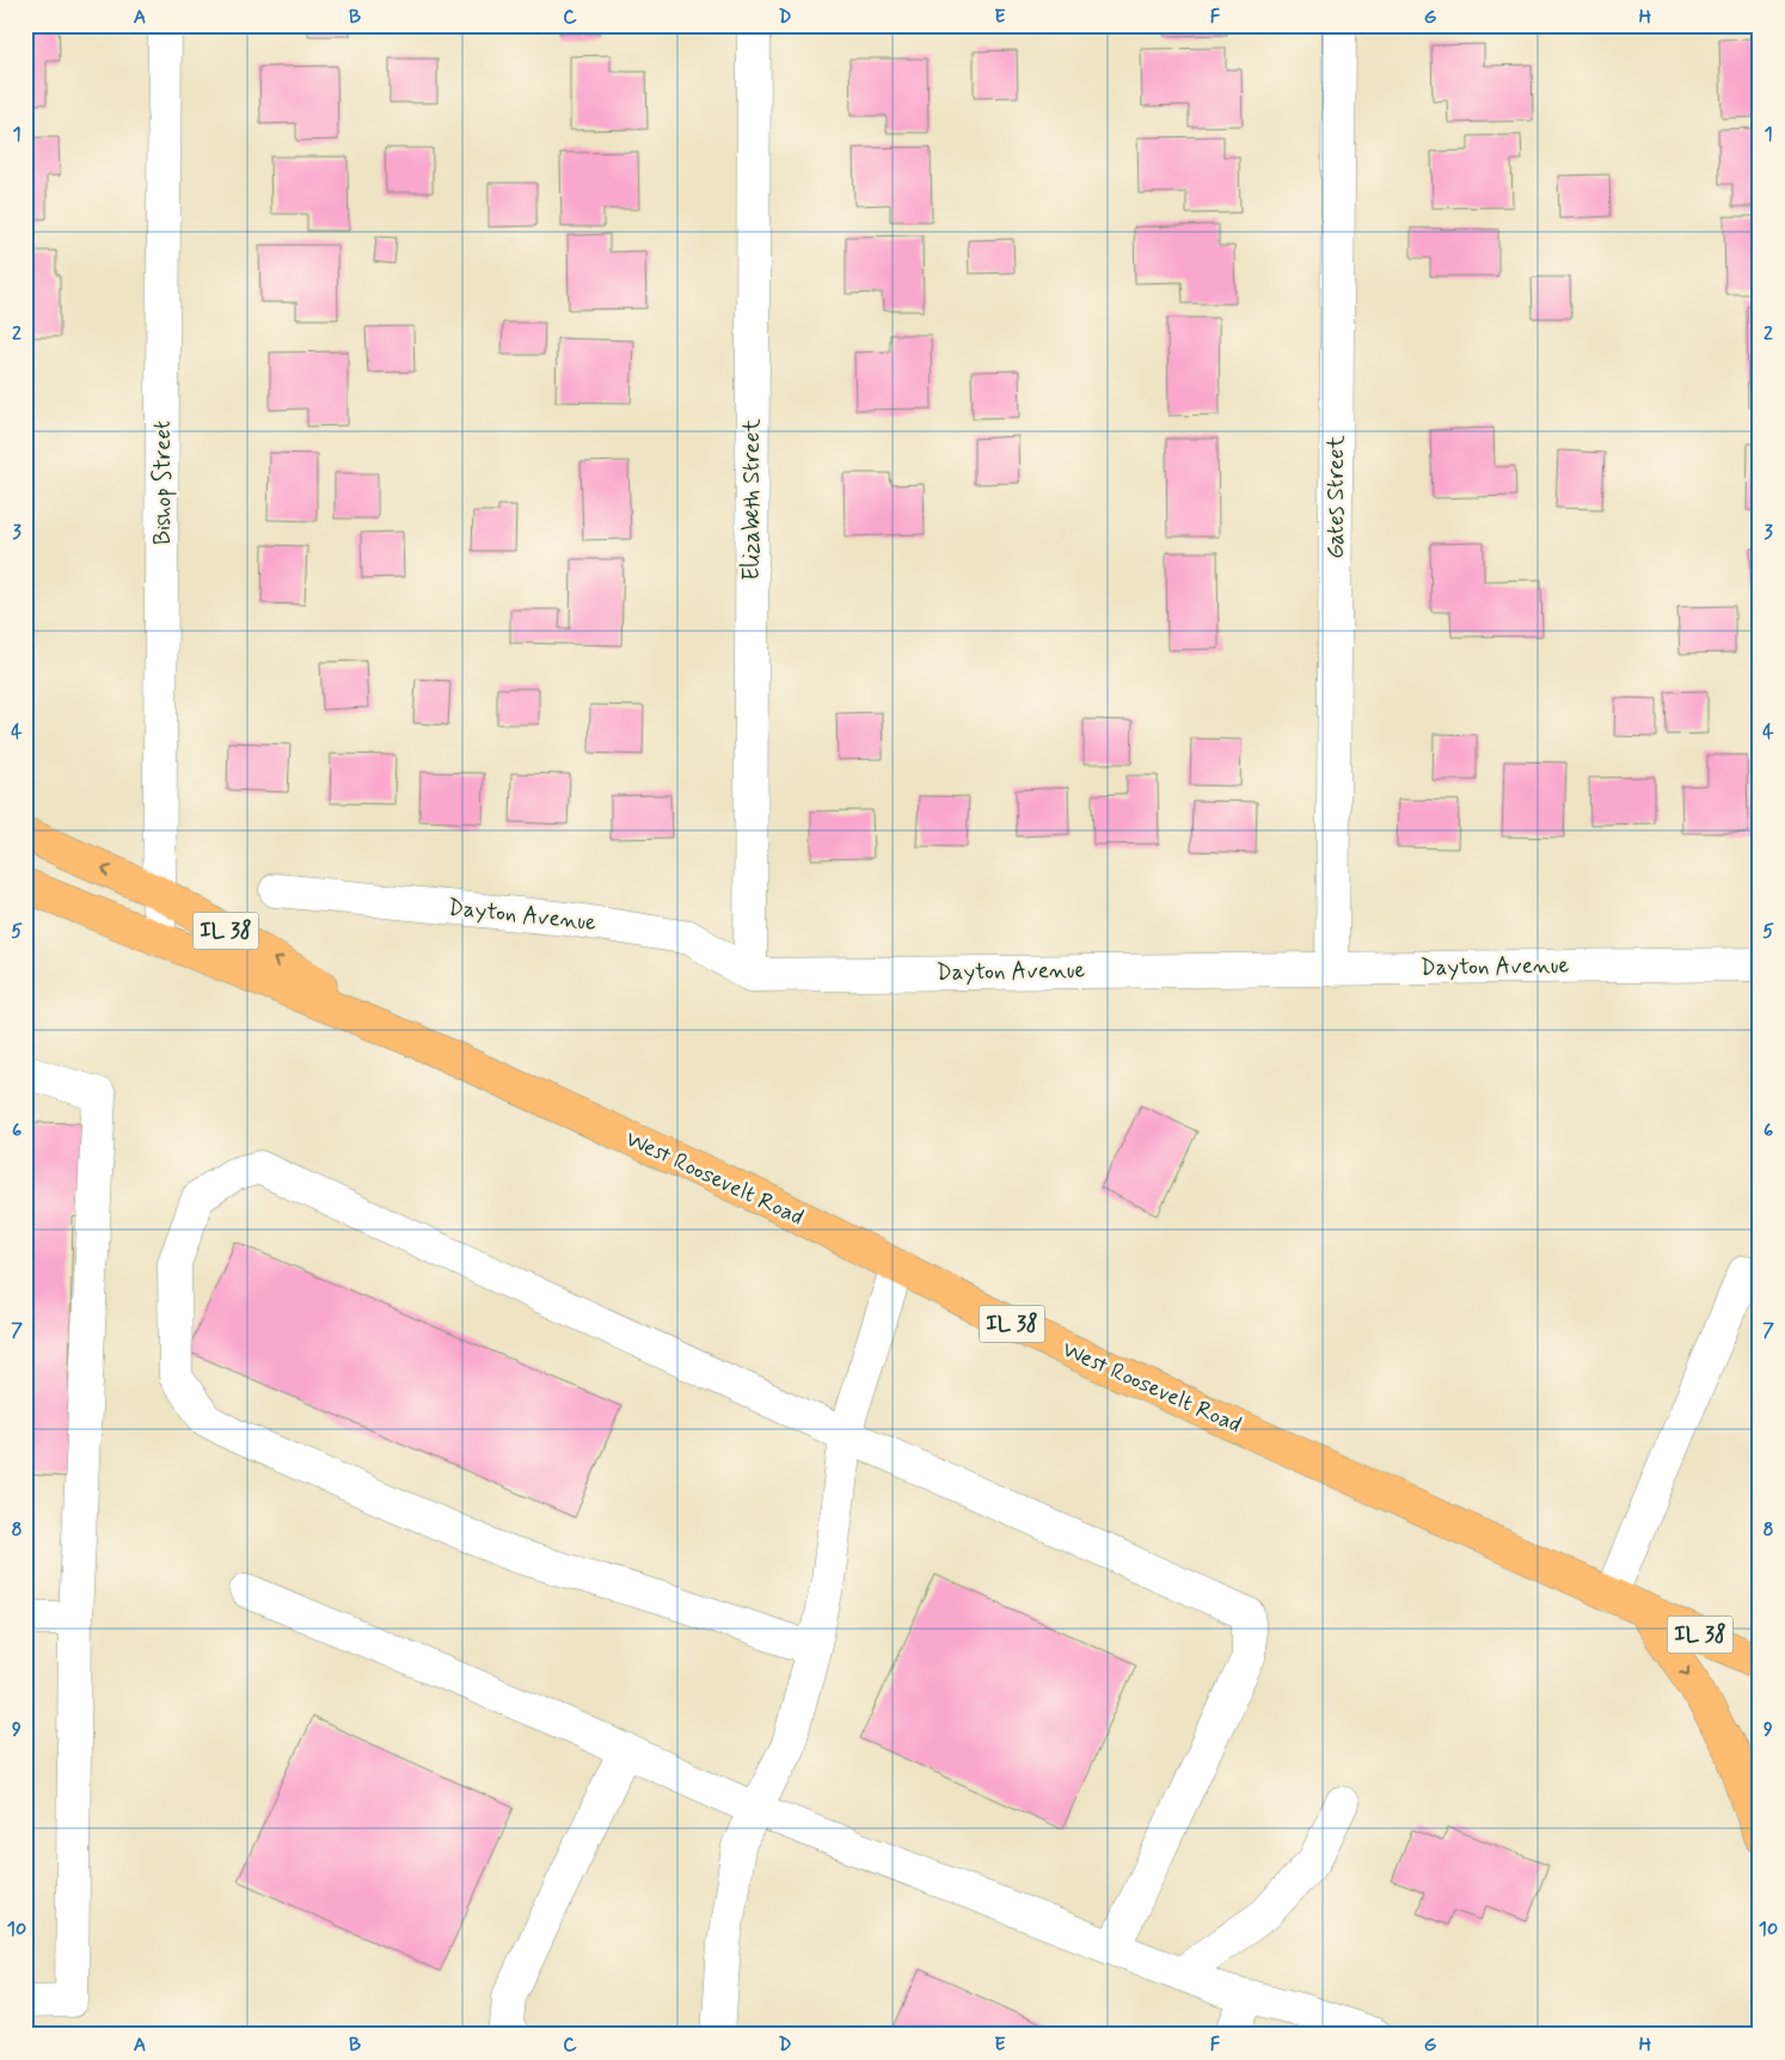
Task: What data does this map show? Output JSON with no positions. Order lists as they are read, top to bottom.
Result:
{
  "streets": {
    "main road": ["IL 38", "West Roosevelt Road"],
    "street": [
      "Bishop Street",
      "Gates Street",
      "Elizabeth Street",
      "Dayton Avenue"
    ]
  },
  "crossings": [
    ["Bishop Street", "West Roosevelt Road"],
    ["Gates Street", "Dayton Avenue"],
    ["Elizabeth Street", "Dayton Avenue"]
  ],
  "grid": {
    "columns": [
      "A",
      "B",
      "C",
      "D",
      "E",
      "F",
      "G",
      "H"
    ],
    "rows": [
      "1",
      "2",
      "3",
      "4",
      "5",
      "6",
      "7",
      "8",
      "9",
      "10"
    ]
  }
}
